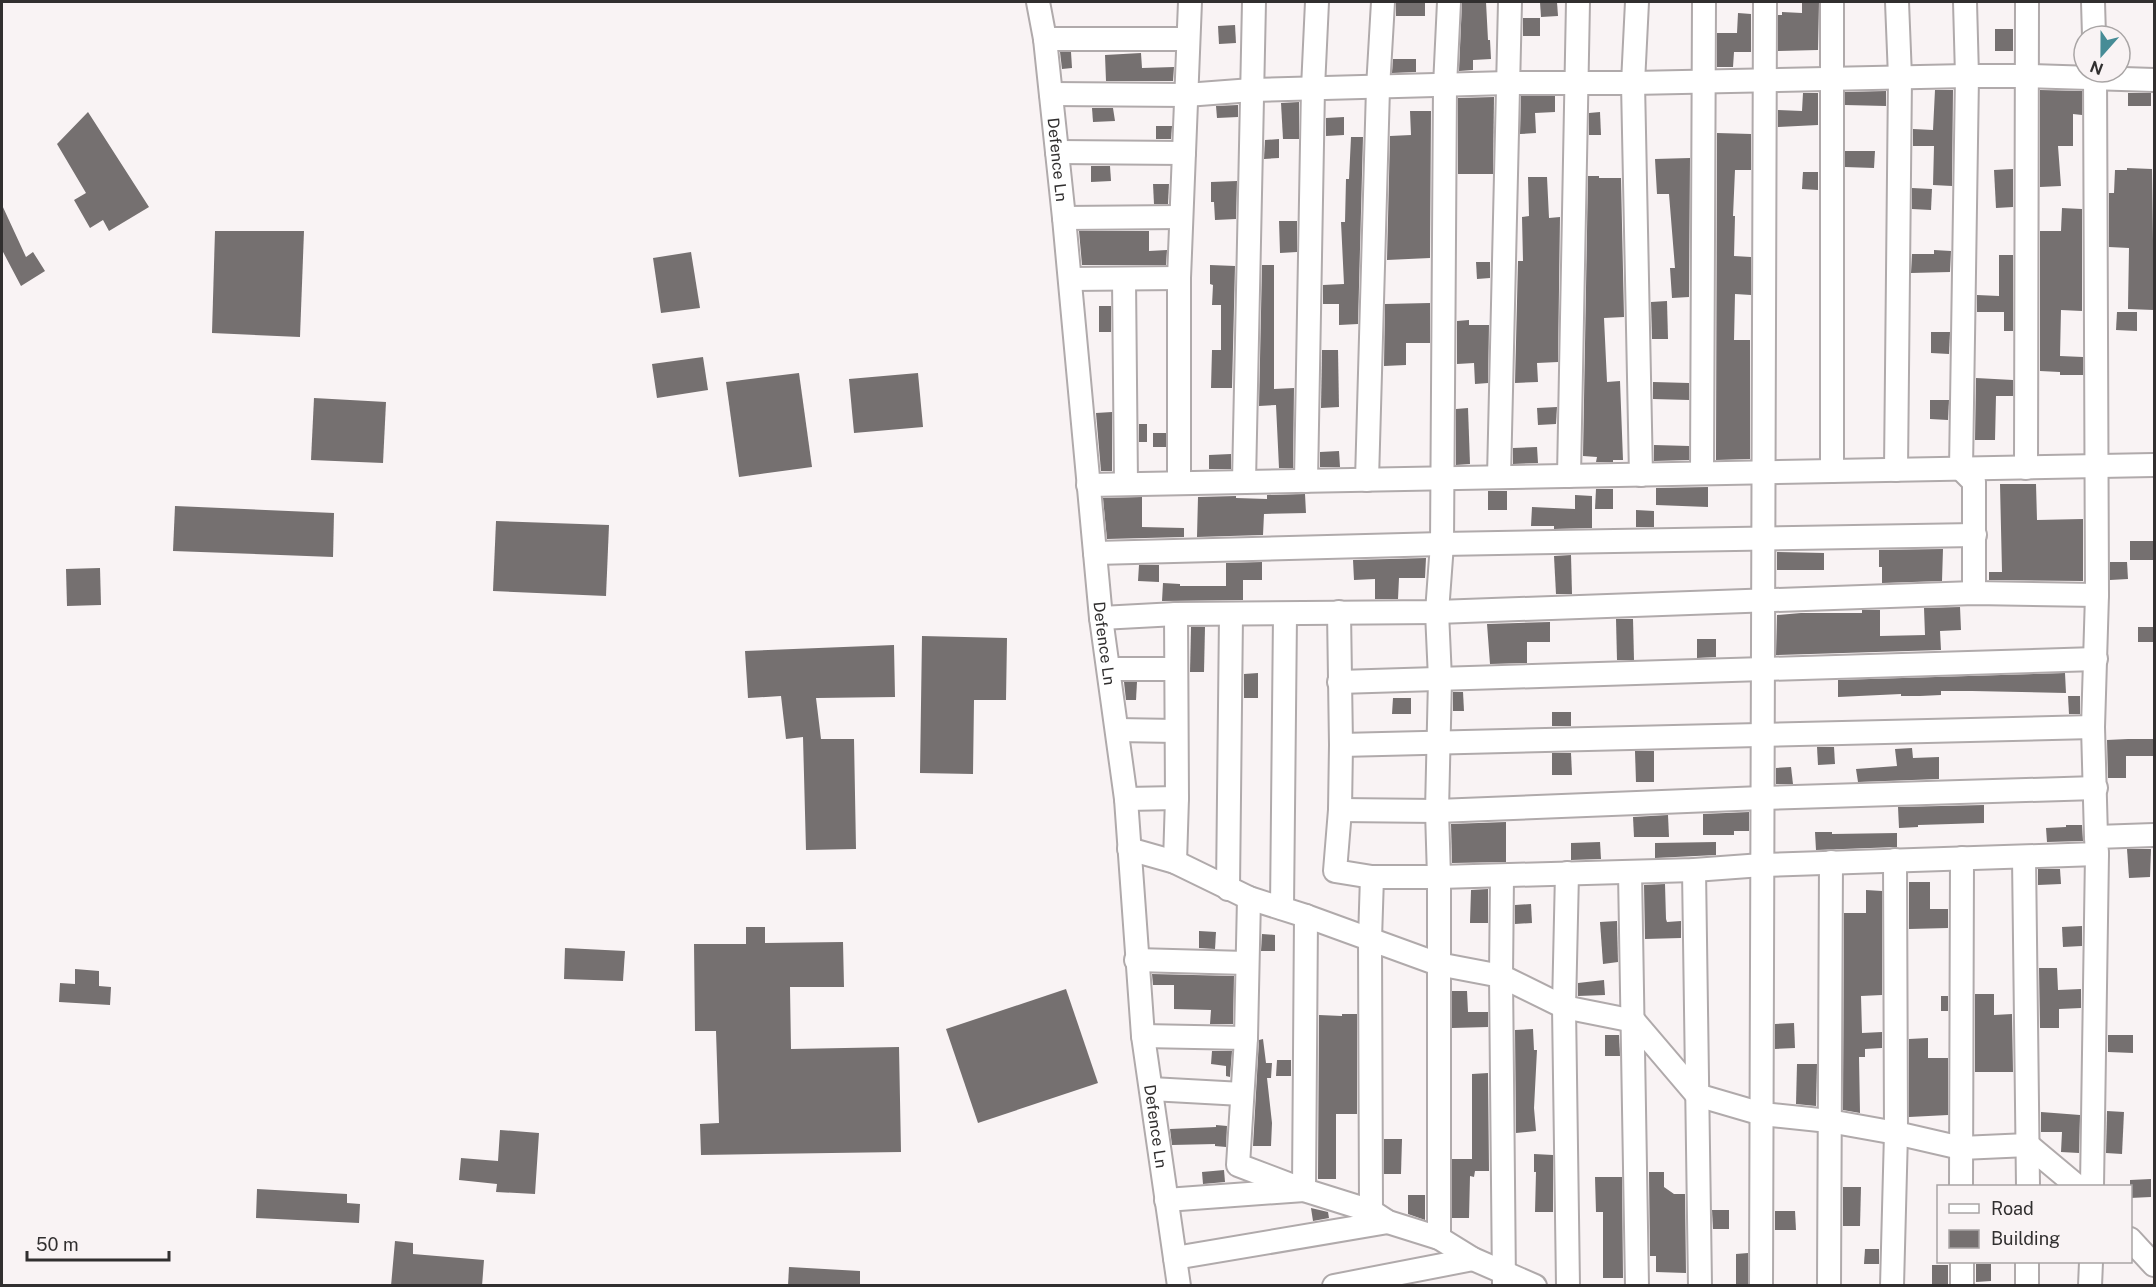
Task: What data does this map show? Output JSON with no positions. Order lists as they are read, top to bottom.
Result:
{
  "streets": {
    "street": ["Defence Ln"]
  },
  "legend": ["Road", "Building"],
  "scale_bar": "50 m",
  "north": "bottom"
}
